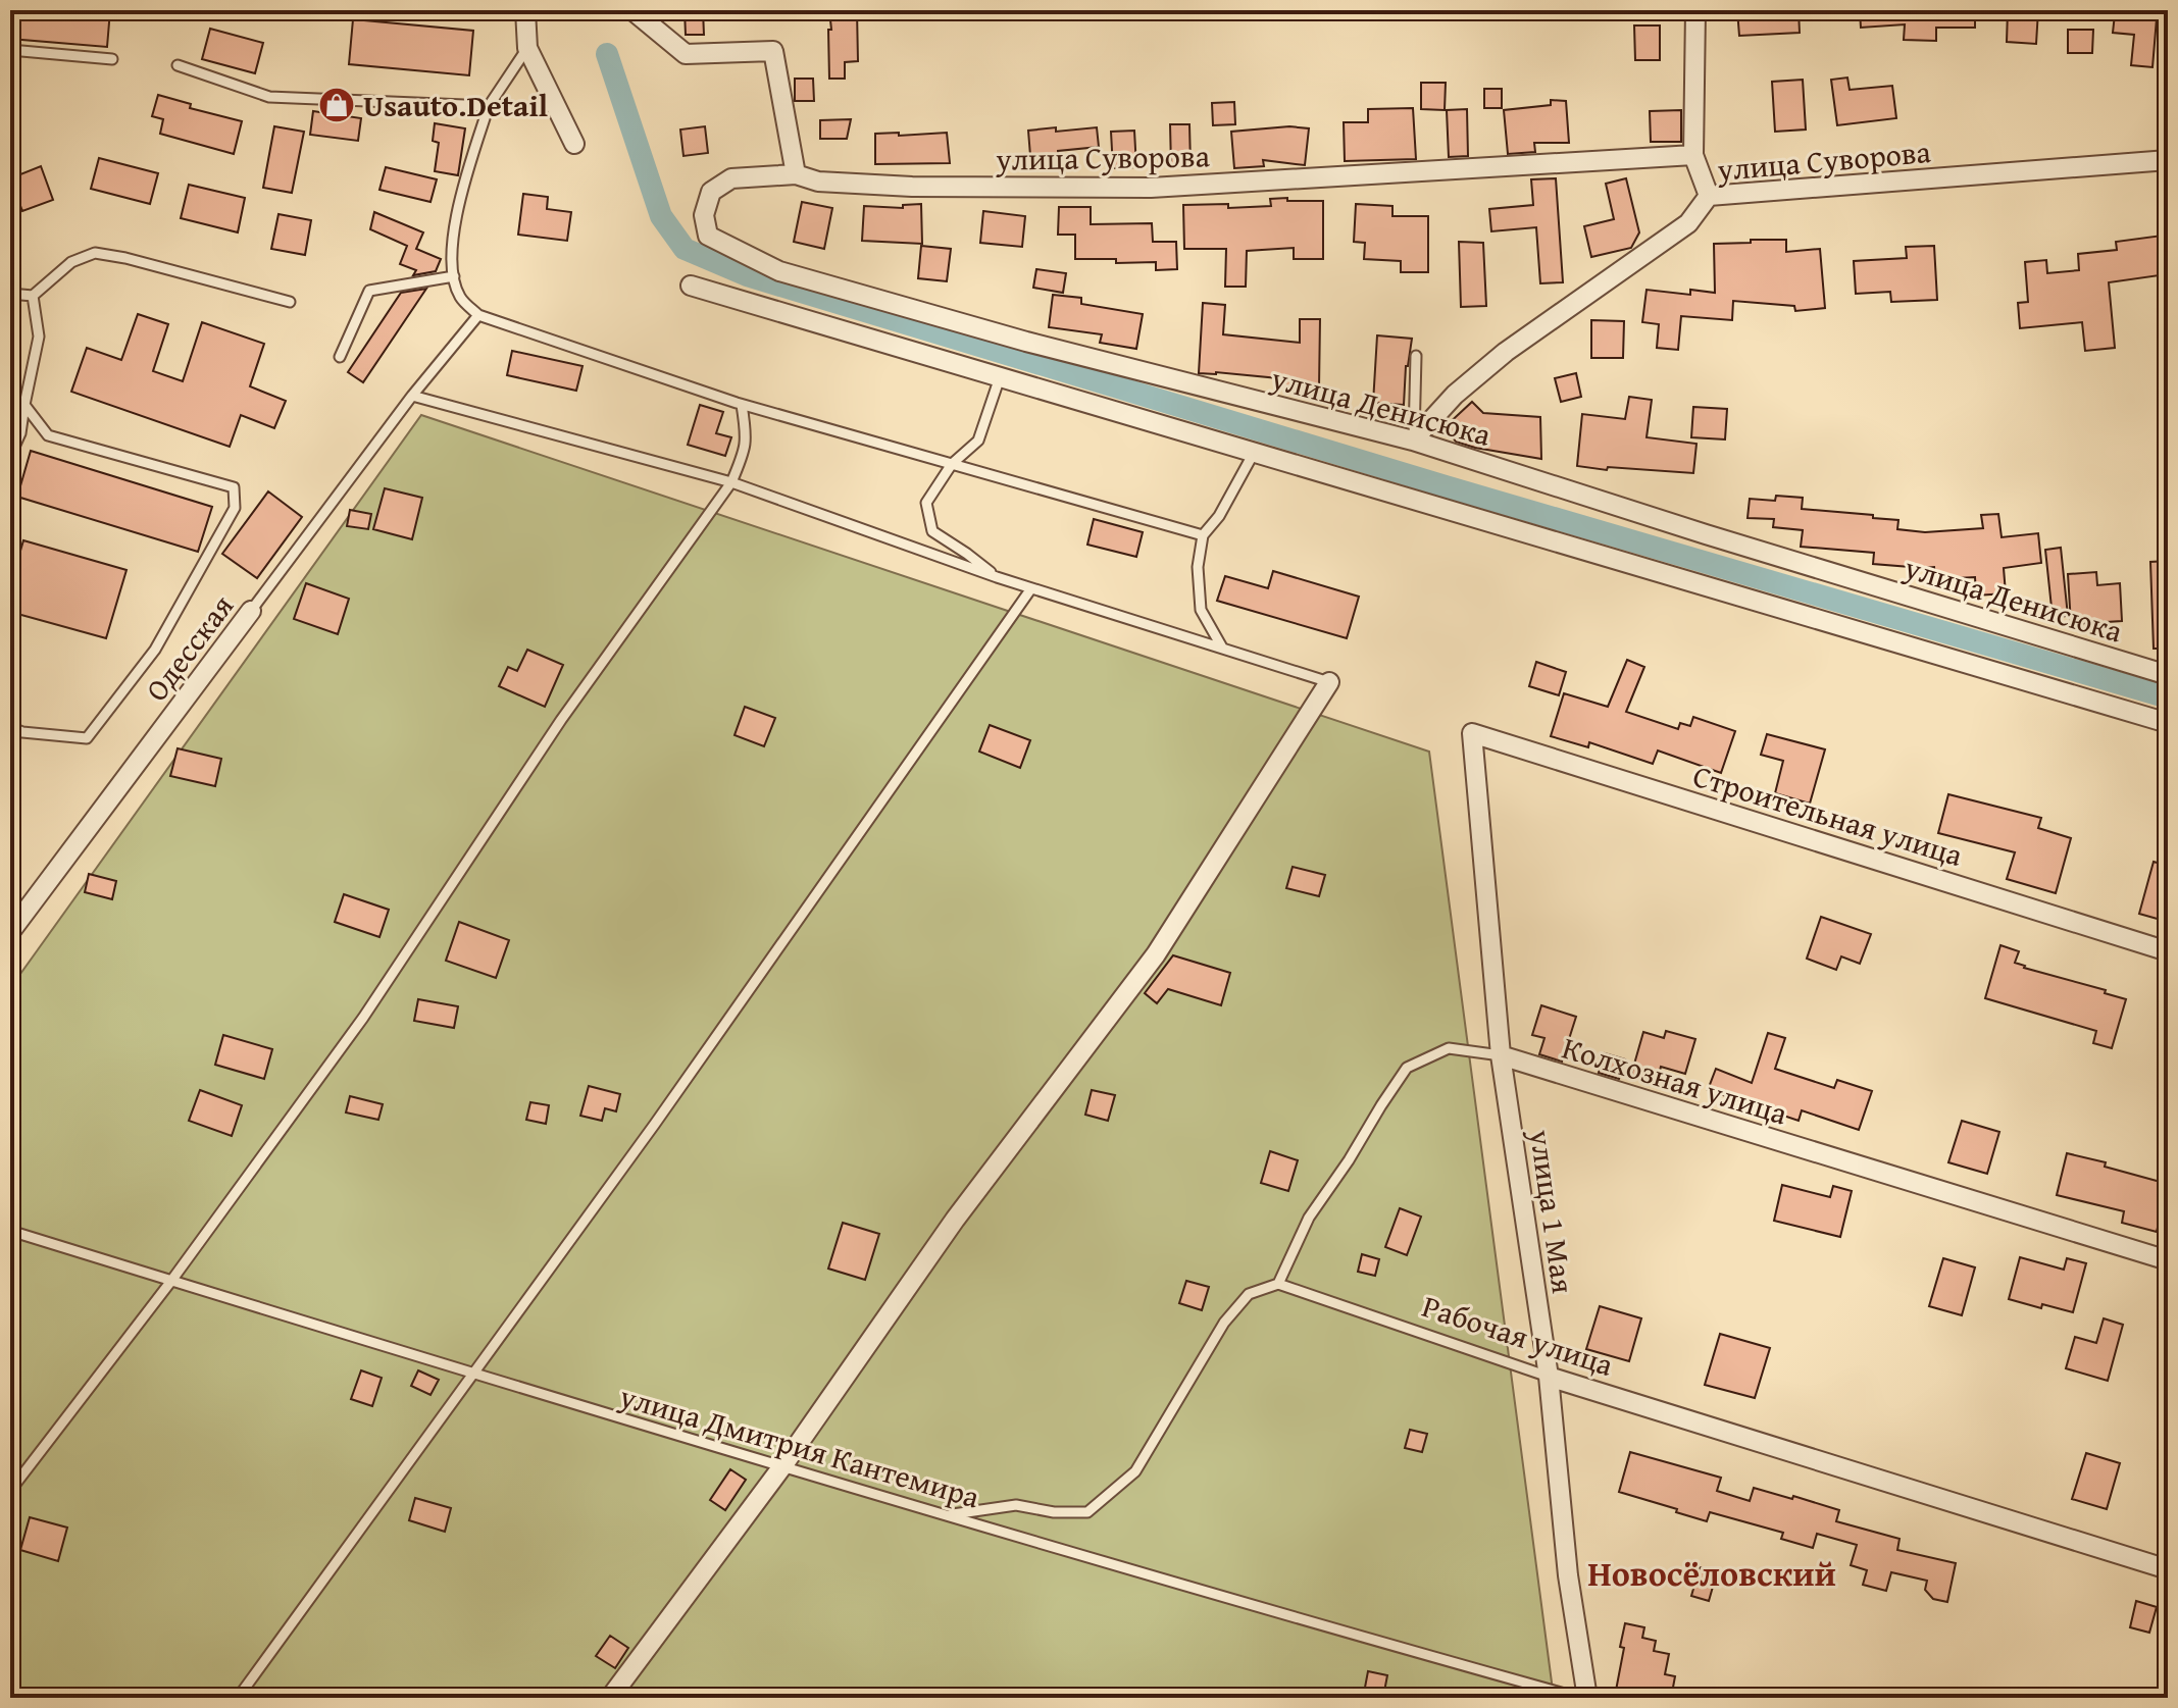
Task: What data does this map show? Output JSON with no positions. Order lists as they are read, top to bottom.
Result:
{
  "streets": {
    "street": [
      "улица Суворова",
      "улица Денисюка",
      "Одесская",
      "Строительная улица",
      "Колхозная улица",
      "улица 1 Мая",
      "Рабочая улица"
    ],
    "lane": ["улица Дмитрия Кантемира"]
  },
  "crossings": [
    ["улица Суворова", "улица Денисюка"],
    ["Строительная улица", "улица 1 Мая"],
    ["Колхозная улица", "улица 1 Мая"],
    ["Колхозная улица", "Рабочая улица"],
    ["улица 1 Мая", "Рабочая улица"]
  ],
  "districts": ["Новосёловский"],
  "places": {
    "shop": ["Usauto.Detail"]
  }
}
